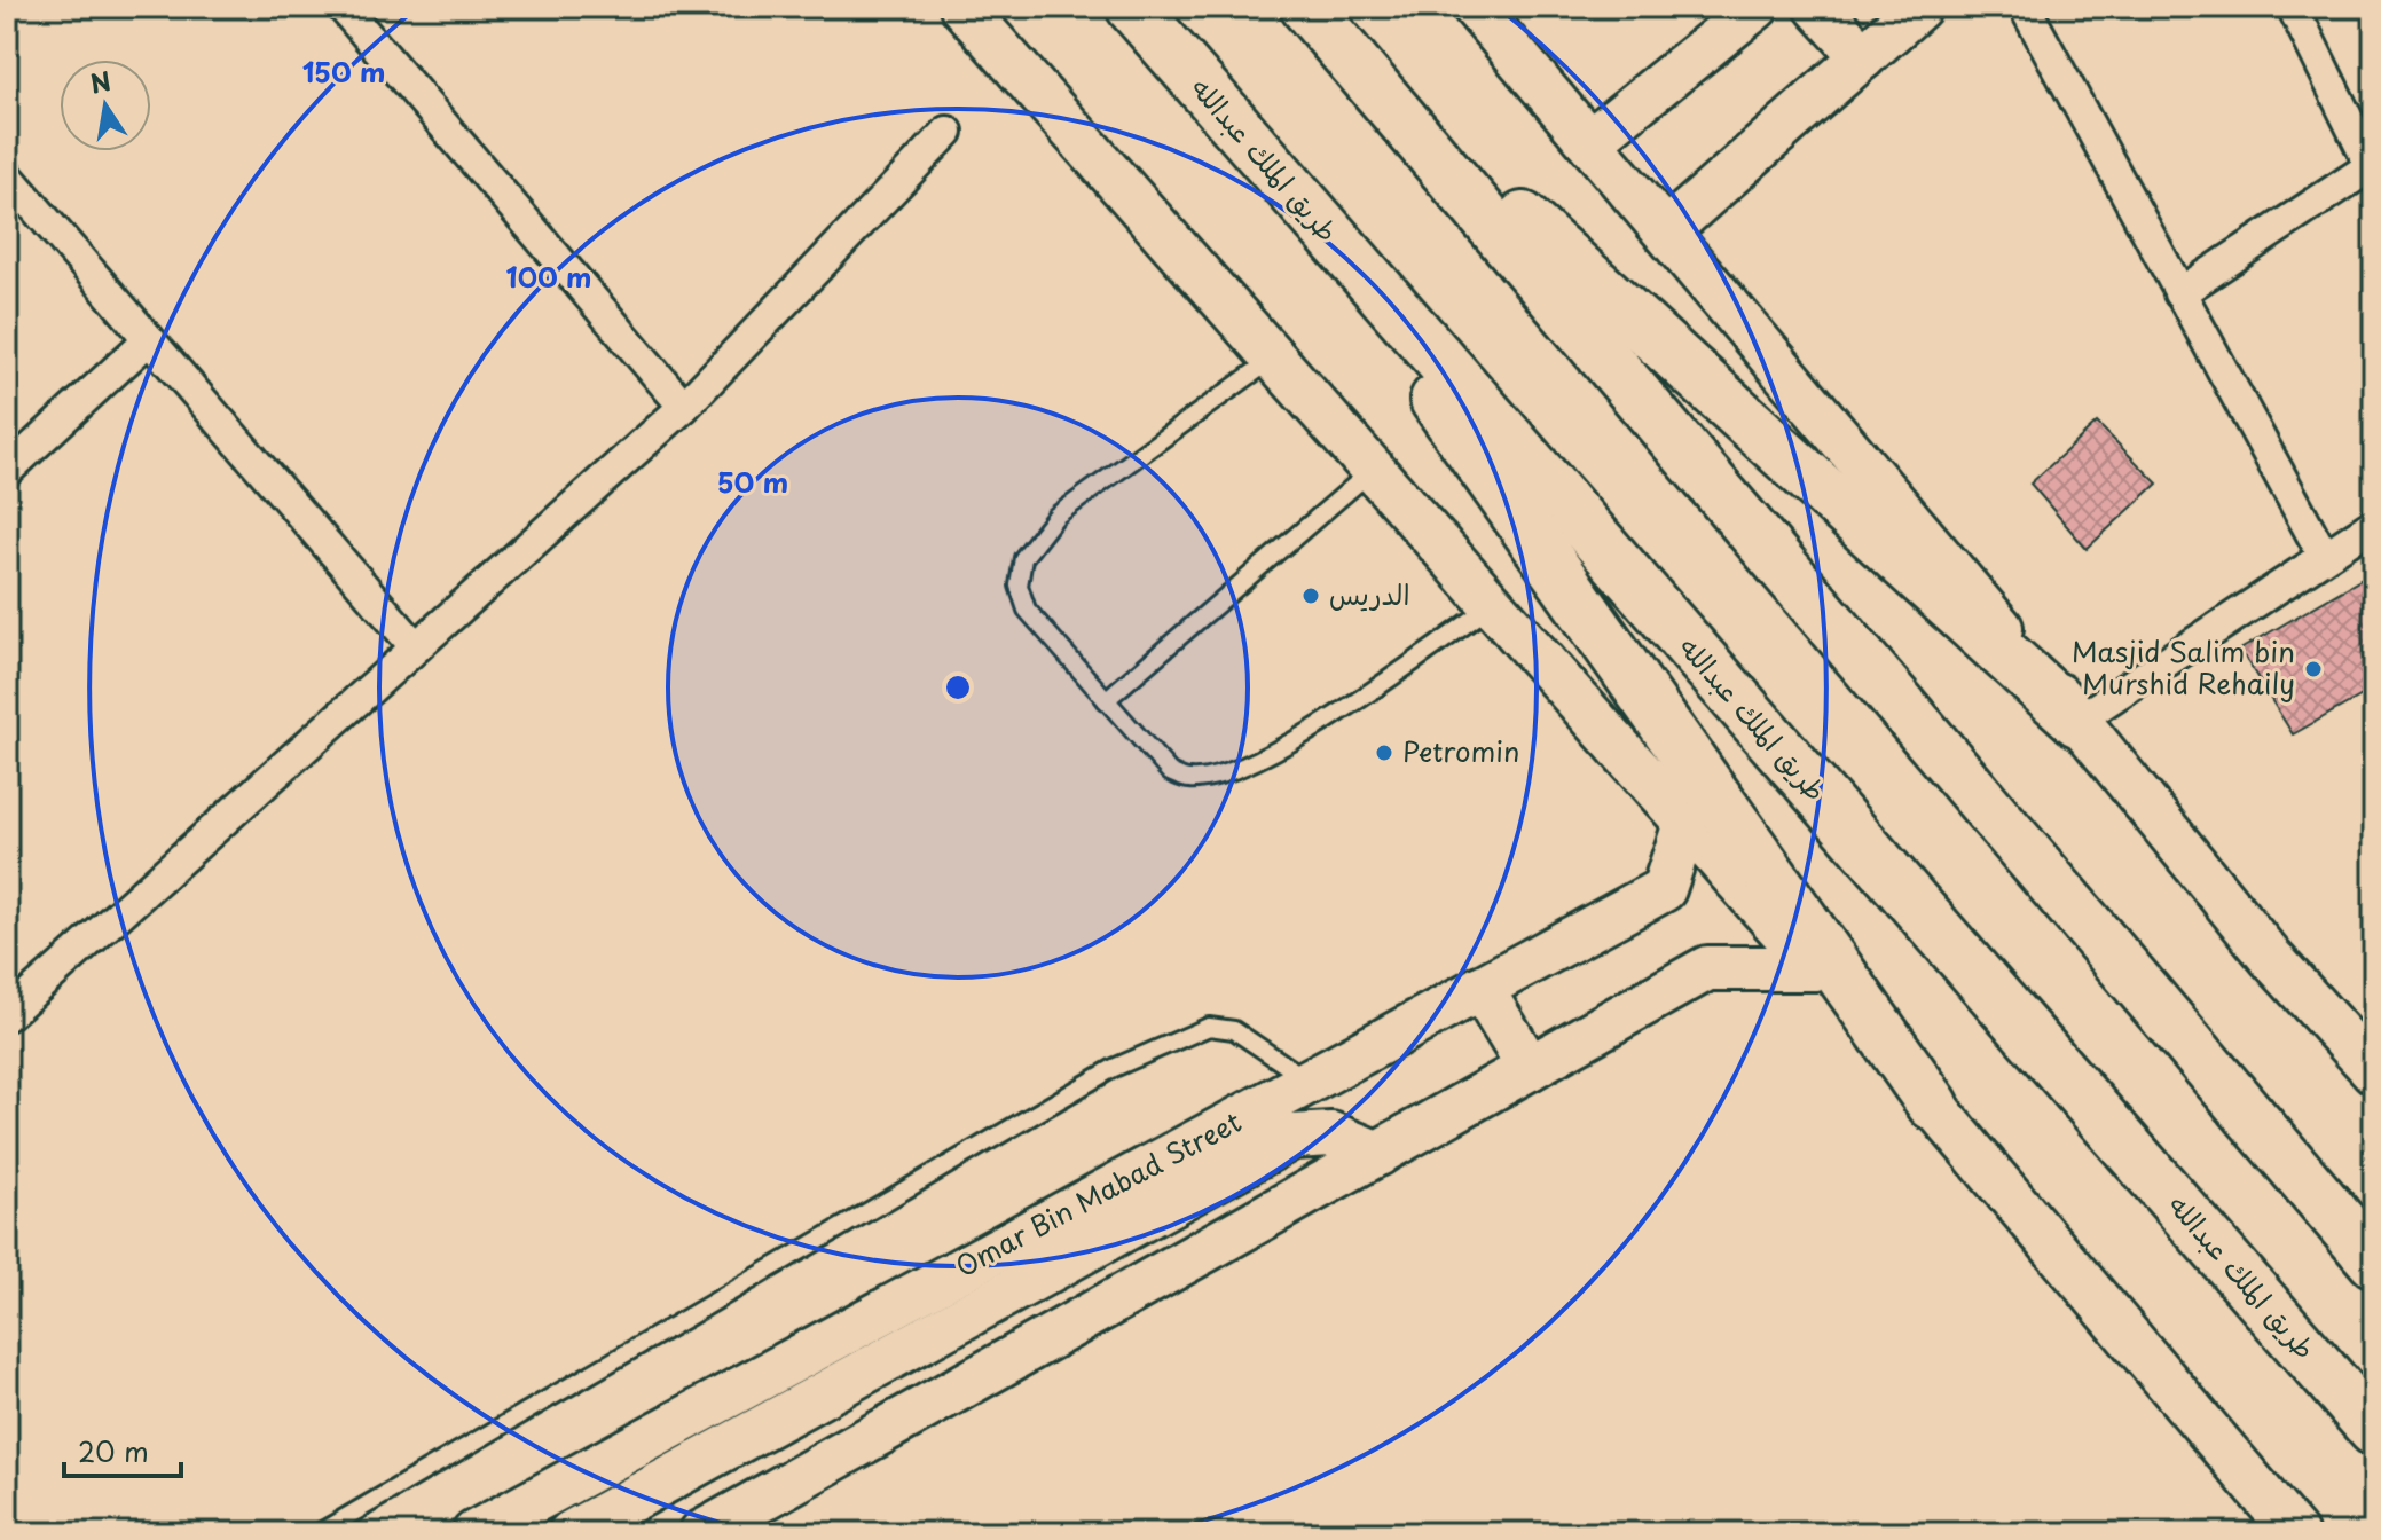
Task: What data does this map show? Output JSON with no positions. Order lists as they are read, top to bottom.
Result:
{
  "streets": {
    "highway": ["طريق الملك عبدالله"],
    "main road": ["Omar Bin Mabad Street"]
  },
  "places": ["الدريس", "Masjid Salim bin Murshid Rehaily", "Petromin"],
  "scale_bar": "20 m",
  "north": "top",
  "rings": ["150 m", "100 m", "50 m"]
}
